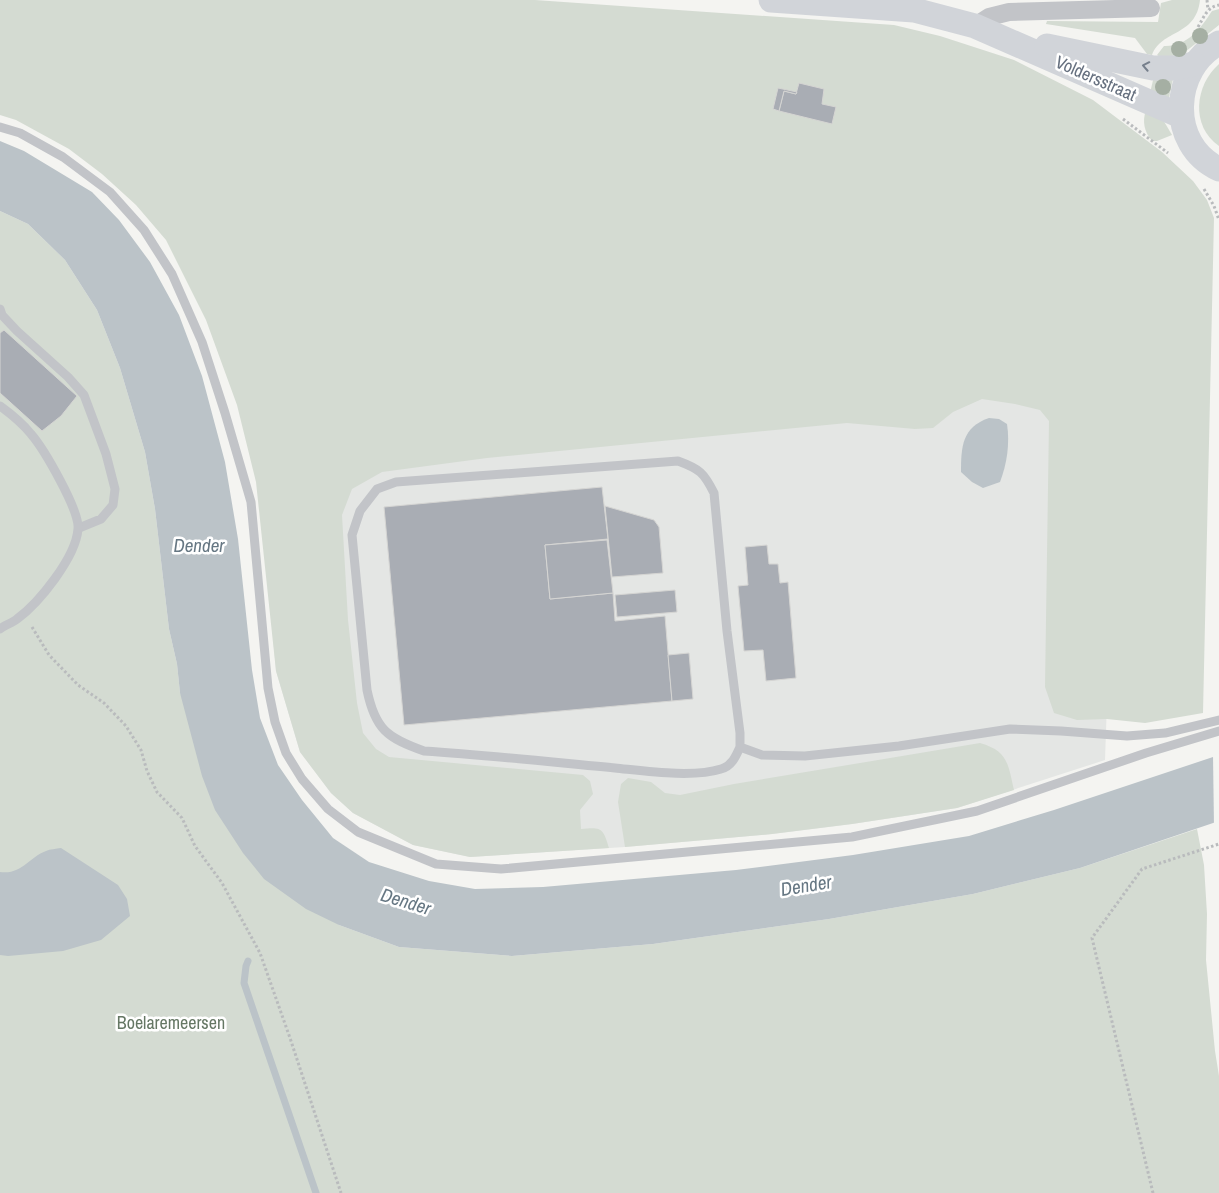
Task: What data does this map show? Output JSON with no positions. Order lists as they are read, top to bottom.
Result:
{
  "streets": {
    "street": ["Voldersstraat"]
  },
  "water": ["Dender"],
  "parks": ["Boelaremeersen"]
}
